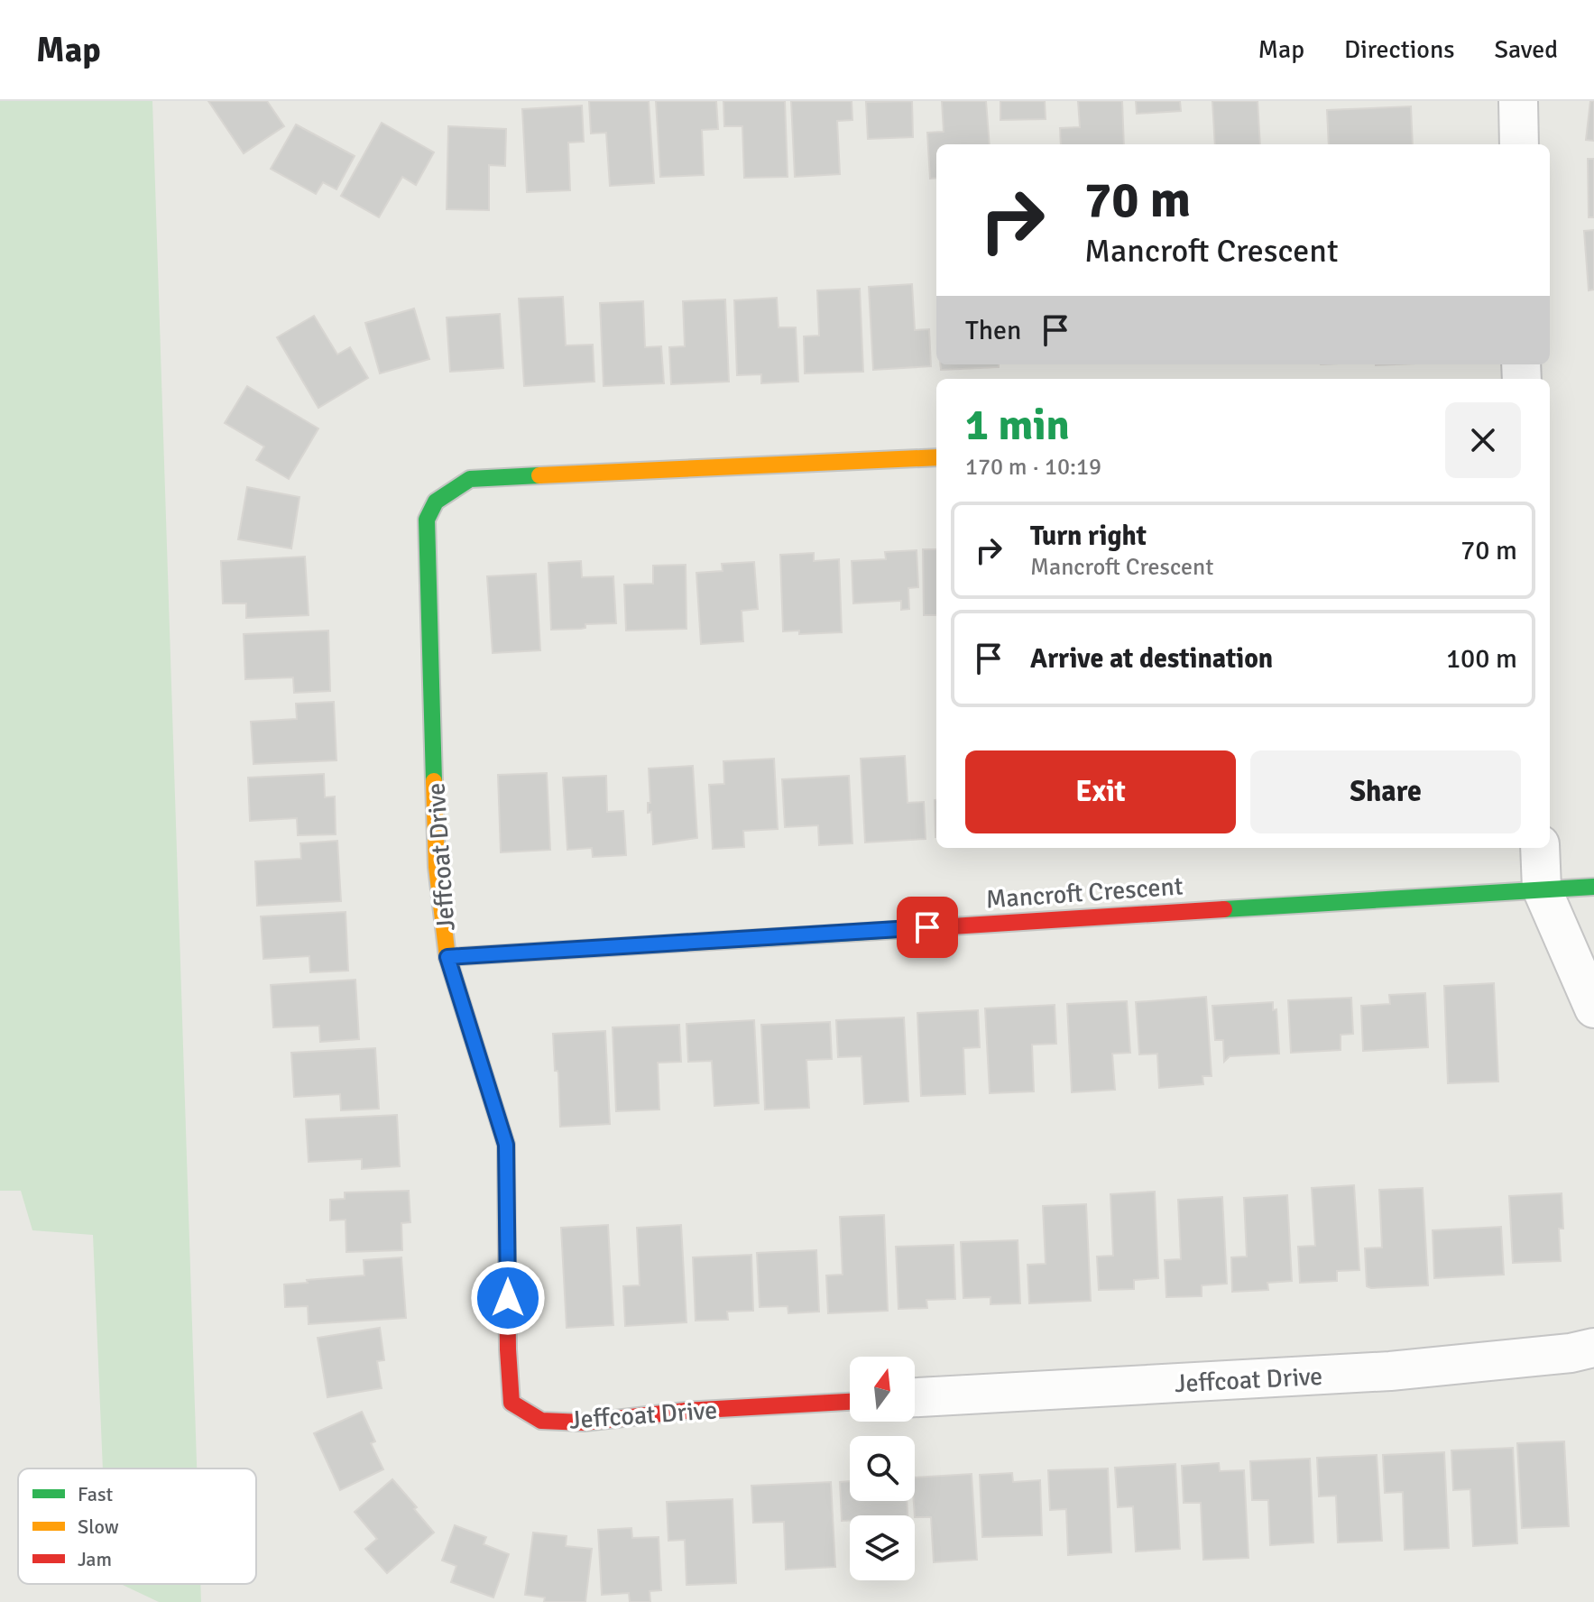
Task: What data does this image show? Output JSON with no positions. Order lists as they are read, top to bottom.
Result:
{
  "streets": {
    "street": ["Jeffcoat Drive", "Mancroft Crescent"]
  },
  "crossings": [
    ["Jeffcoat Drive", "Mancroft Crescent"]
  ],
  "legend": ["Fast", "Slow", "Jam"],
  "north": "top",
  "page": {
    "header": "Map",
    "nav": ["Map", "Directions", "Saved"],
    "turn": ["70 m", "Mancroft Crescent"],
    "then": "Then",
    "heading": ["1 min", "170 m · 10:19"],
    "list": [
      {
        "name": "Turn right",
        "note": "Mancroft Crescent",
        "value": "70 m"
      },
      {
        "name": "Arrive at destination",
        "value": "100 m"
      }
    ],
    "buttons": ["Exit", "Share"]
  }
}
